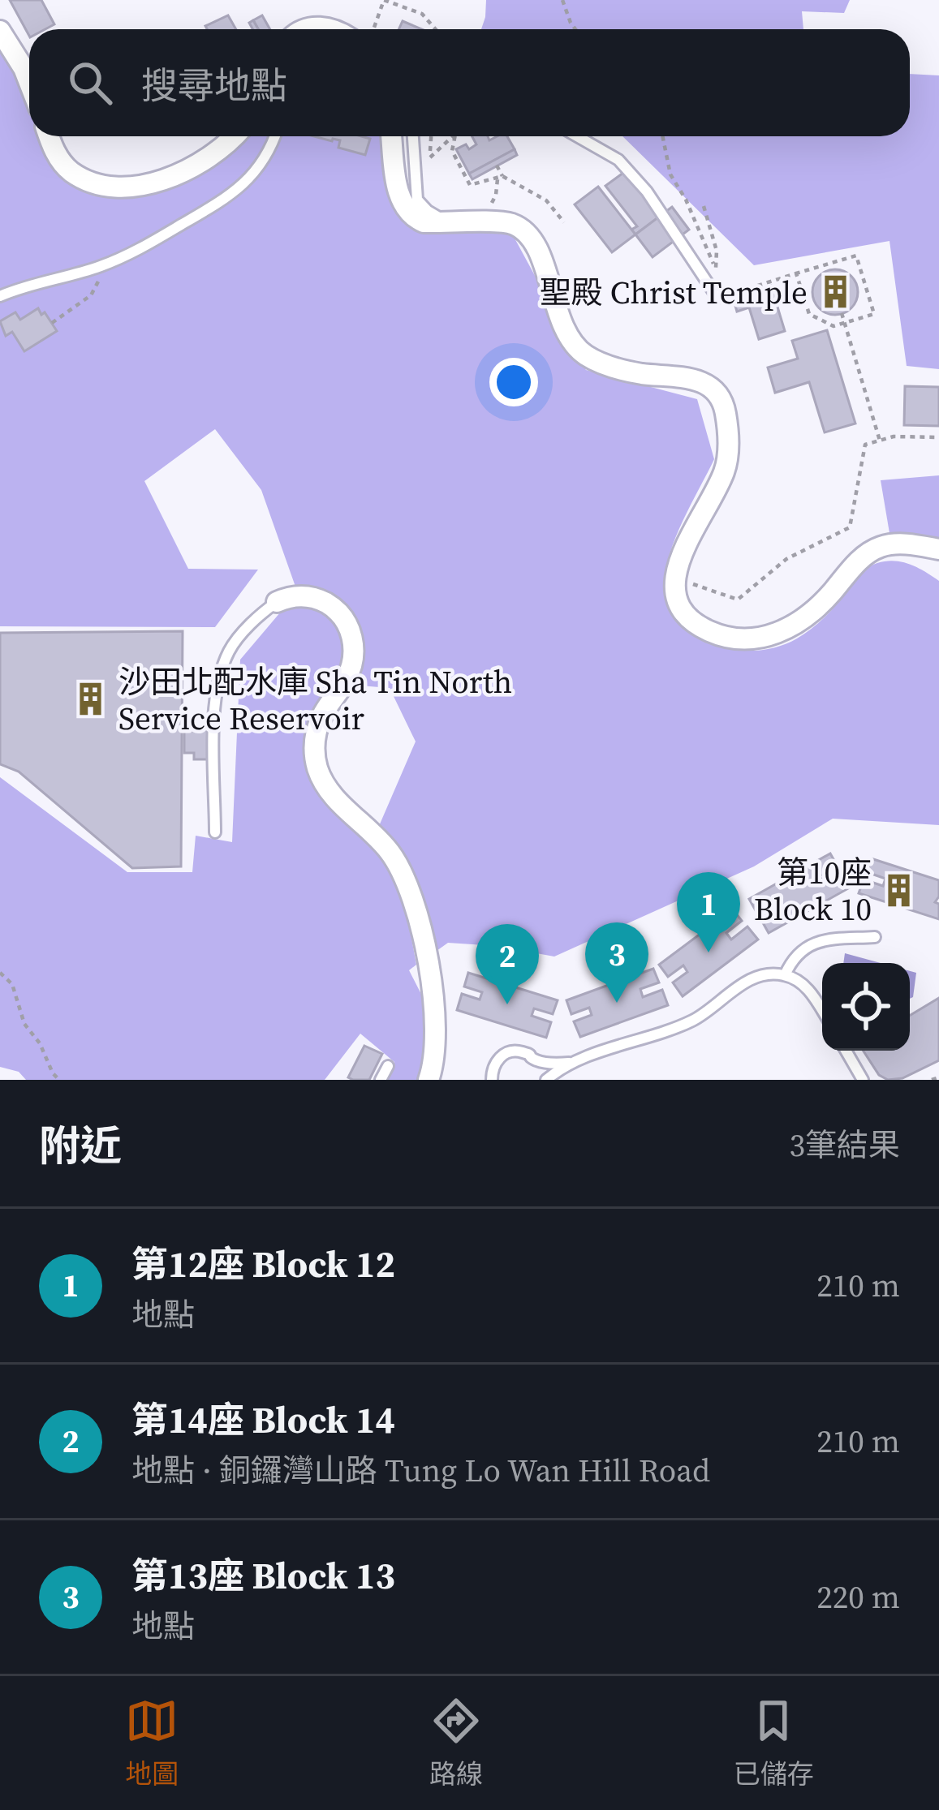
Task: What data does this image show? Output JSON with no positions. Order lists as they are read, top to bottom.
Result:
{
  "places": {
    "building": ["聖殿 Christ Temple", "沙田北配水庫 Sha Tin North Service Reservoir", "第10座 Block 10"]
  },
  "page": {
    "search": "搜尋地點",
    "pins": ["1", "3", "2"],
    "heading": ["附近", "3筆結果"],
    "list": [
      {
        "mark": "1",
        "name": "第12座 Block 12",
        "note": "地點",
        "value": "210 m"
      },
      {
        "mark": "2",
        "name": "第14座 Block 14",
        "note": "地點 · 銅鑼灣山路 Tung Lo Wan Hill Road",
        "value": "210 m"
      },
      {
        "mark": "3",
        "name": "第13座 Block 13",
        "note": "地點",
        "value": "220 m"
      }
    ],
    "nav": ["地圖", "路線", "已儲存"]
  }
}
